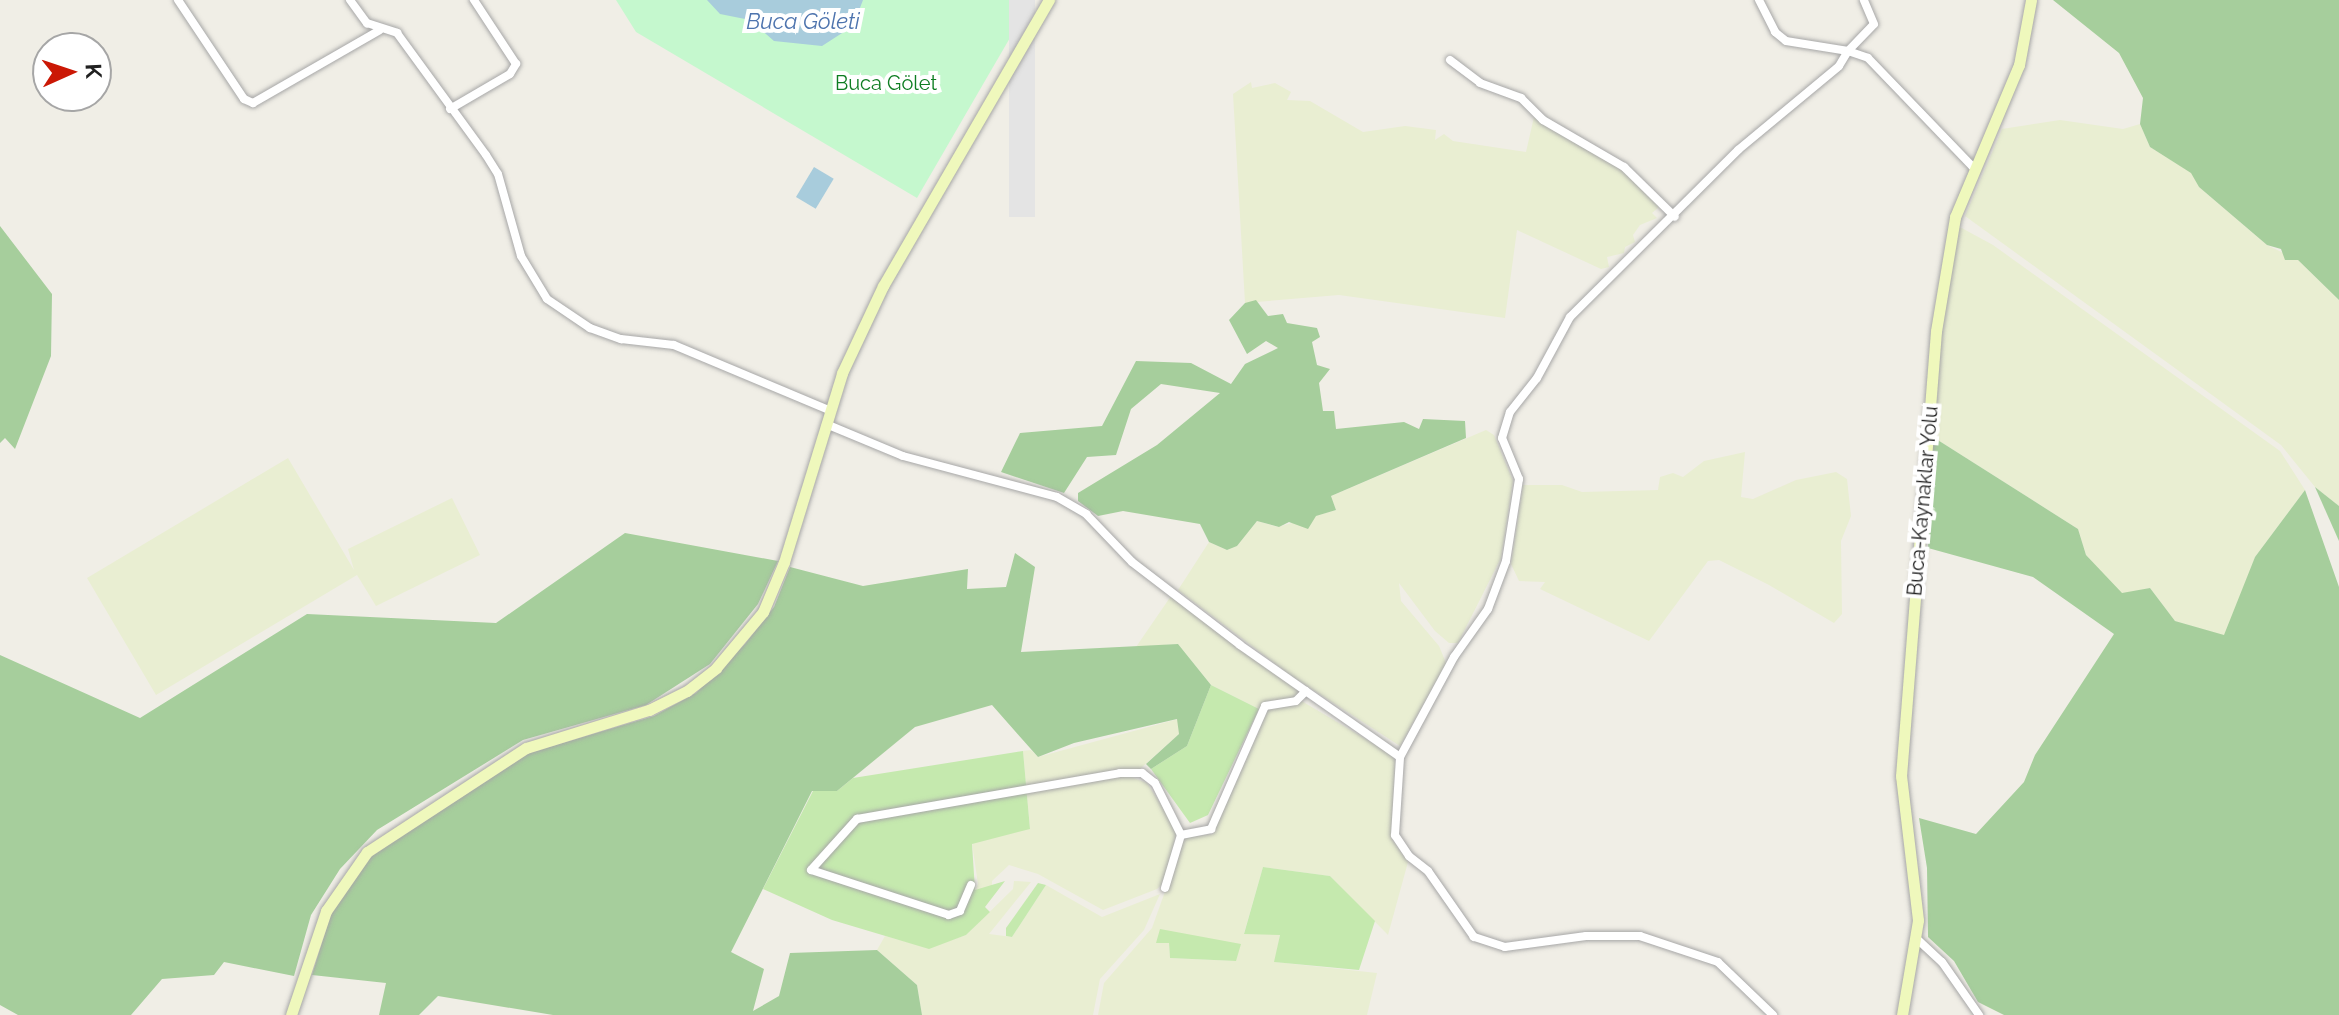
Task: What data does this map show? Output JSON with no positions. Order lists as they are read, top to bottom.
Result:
{
  "streets": {
    "street": ["Buca-Kaynaklar Yolu"]
  },
  "water": ["Buca Göleti"],
  "parks": ["Buca Gölet"],
  "north": "right"
}
